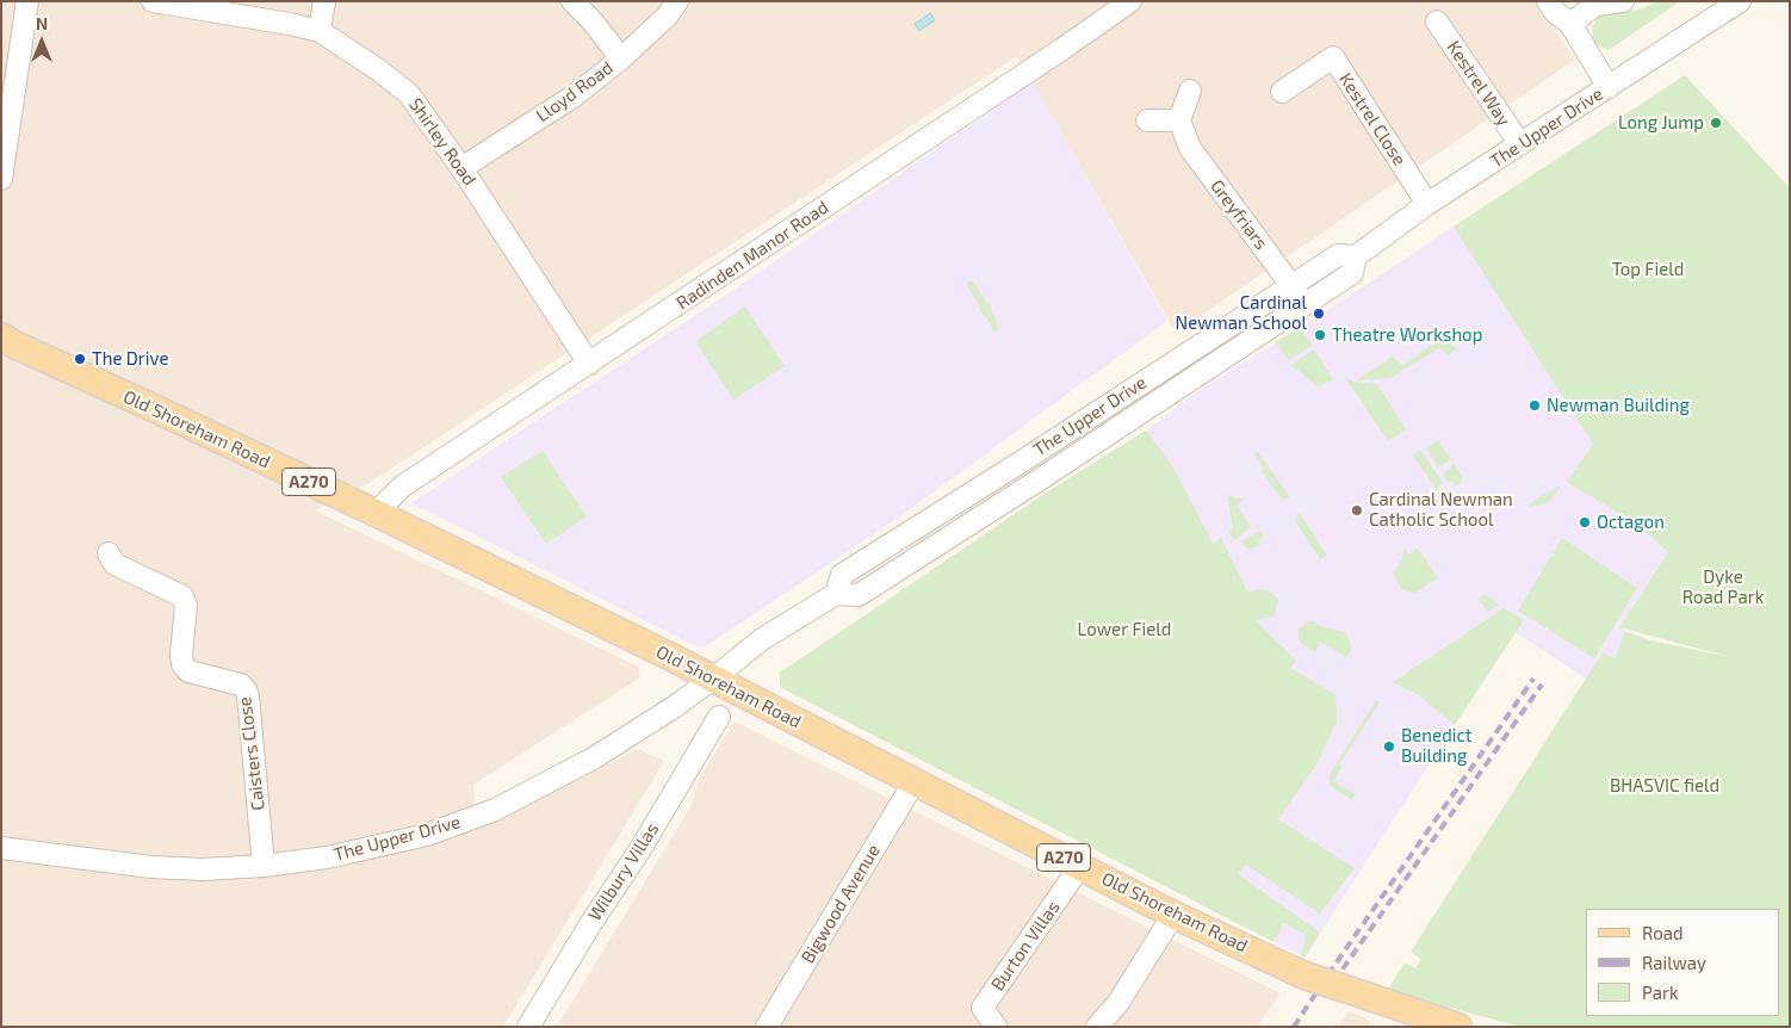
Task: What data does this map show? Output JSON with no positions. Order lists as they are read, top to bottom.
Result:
{
  "streets": {
    "main road": ["Old Shoreham Road", "A270"],
    "street": [
      "Kestrel Way",
      "Lloyd Road",
      "Kestrel Close",
      "The Upper Drive",
      "Shirley Road",
      "Greyfriars",
      "Radinden Manor Road",
      "Caisters Close",
      "Wilbury Villas",
      "Bigwood Avenue",
      "Burton Villas"
    ]
  },
  "crossings": [
    ["Kestrel Way", "The Upper Drive"],
    ["Lloyd Road", "Shirley Road"],
    ["Kestrel Close", "The Upper Drive"],
    ["The Upper Drive", "Greyfriars"],
    ["The Upper Drive", "Old Shoreham Road"],
    ["The Upper Drive", "Caisters Close"],
    ["Shirley Road", "Radinden Manor Road"],
    ["Radinden Manor Road", "Old Shoreham Road"],
    ["Old Shoreham Road", "Bigwood Avenue"],
    ["Old Shoreham Road", "Burton Villas"]
  ],
  "parks": [
    "Top Field",
    "Dyke Road Park",
    "Lower Field",
    "BHASVIC field"
  ],
  "places": [
    "Long Jump",
    "Cardinal Newman School",
    "Theatre Workshop",
    "The Drive",
    "Newman Building",
    "Cardinal Newman Catholic School",
    "Octagon",
    "Benedict Building"
  ],
  "legend": ["Road", "Railway", "Park"],
  "north": "top"
}
